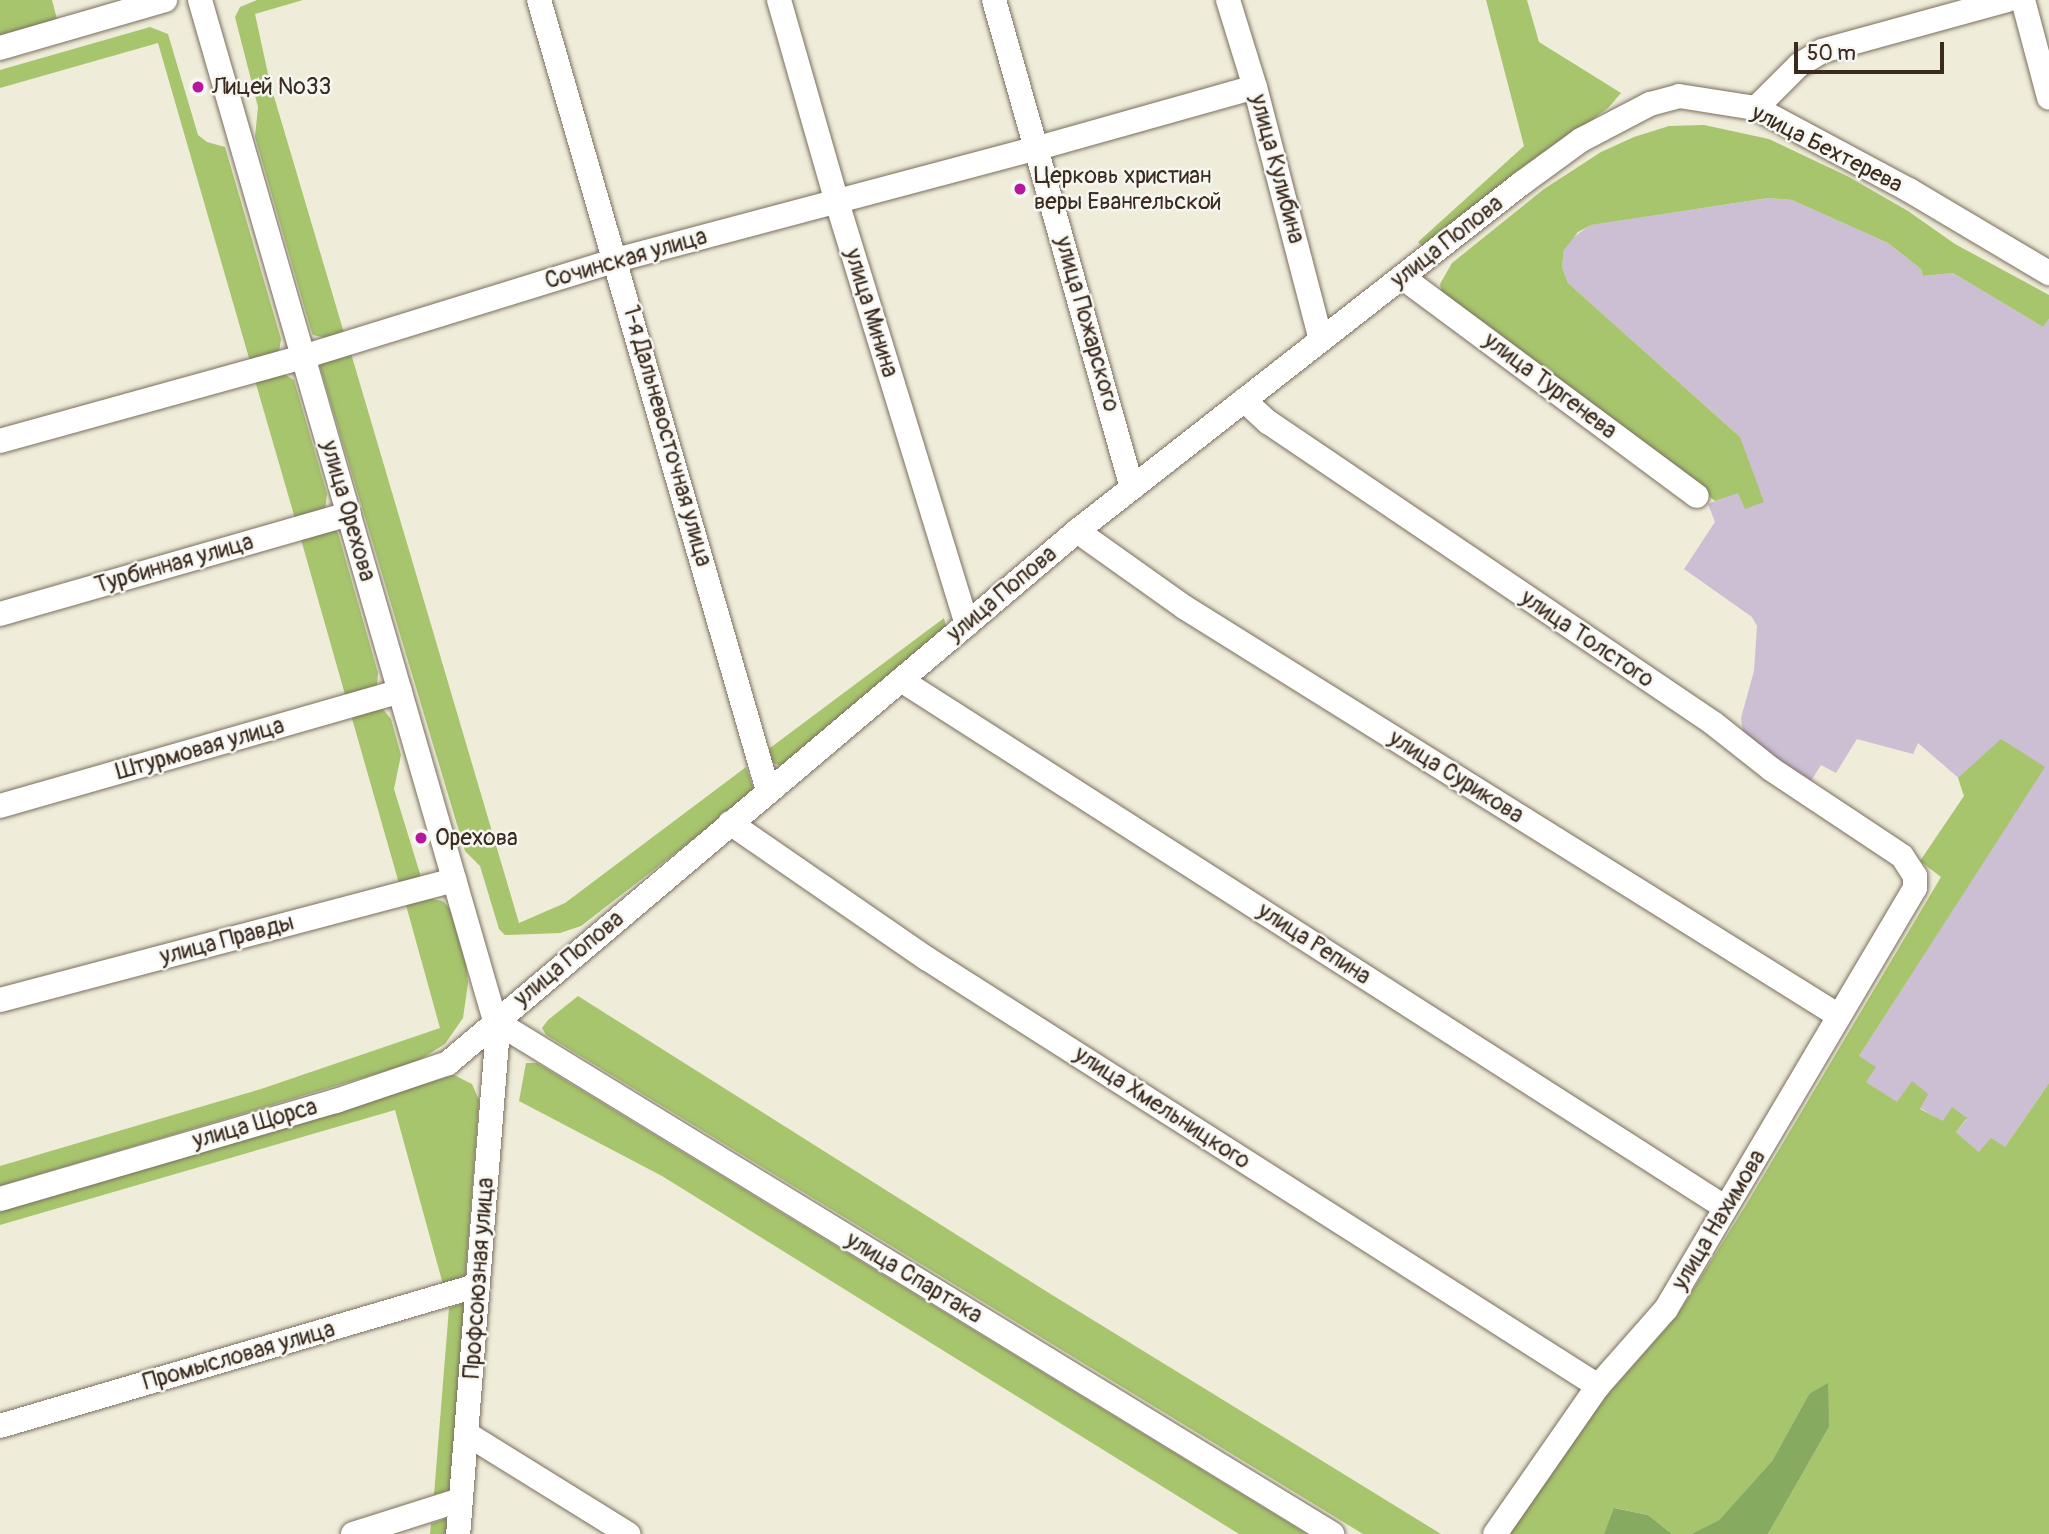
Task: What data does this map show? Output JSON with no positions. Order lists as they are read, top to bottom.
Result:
{
  "streets": {
    "street": [
      "улица Бехтерева",
      "улица Кулибина",
      "улица Попова",
      "Сочинская улица",
      "улица Минина",
      "улица Пожарского",
      "улица Тургенева",
      "1-я Дальневосточная улица",
      "улица Орехова",
      "Турбинная улица",
      "улица Толстого",
      "Штурмовая улица",
      "улица Сурикова",
      "улица Правды",
      "улица Репина",
      "улица Хмельницкого",
      "улица Щорса",
      "улица Нахимова",
      "Профсоюзная улица",
      "улица Спартака",
      "Промысловая улица"
    ]
  },
  "crossings": [
    ["улица Бехтерева", "улица Попова"],
    ["улица Кулибина", "улица Попова"],
    ["улица Кулибина", "Сочинская улица"],
    ["улица Попова", "улица Минина"],
    ["улица Попова", "улица Пожарского"],
    ["улица Попова", "улица Тургенева"],
    ["улица Попова", "1-я Дальневосточная улица"],
    ["улица Попова", "улица Орехова"],
    ["улица Попова", "улица Толстого"],
    ["улица Попова", "улица Сурикова"],
    ["улица Попова", "улица Репина"],
    ["улица Попова", "улица Хмельницкого"],
    ["улица Попова", "улица Щорса"],
    ["улица Попова", "Профсоюзная улица"],
    ["улица Попова", "улица Спартака"],
    ["Сочинская улица", "улица Минина"],
    ["Сочинская улица", "улица Пожарского"],
    ["Сочинская улица", "1-я Дальневосточная улица"],
    ["Сочинская улица", "улица Орехова"],
    ["улица Орехова", "Турбинная улица"],
    ["улица Орехова", "Штурмовая улица"],
    ["улица Орехова", "улица Правды"],
    ["улица Орехова", "улица Щорса"],
    ["улица Орехова", "Профсоюзная улица"],
    ["улица Орехова", "улица Спартака"],
    ["улица Толстого", "улица Нахимова"],
    ["улица Сурикова", "улица Нахимова"],
    ["улица Репина", "улица Нахимова"],
    ["улица Хмельницкого", "улица Нахимова"],
    ["улица Щорса", "Профсоюзная улица"],
    ["улица Щорса", "улица Спартака"],
    ["Профсоюзная улица", "улица Спартака"],
    ["Профсоюзная улица", "Промысловая улица"]
  ],
  "places": ["Лицей №33", "Церковь христиан веры Евангельской", "Орехова"],
  "scale_bar": "50 m"
}
